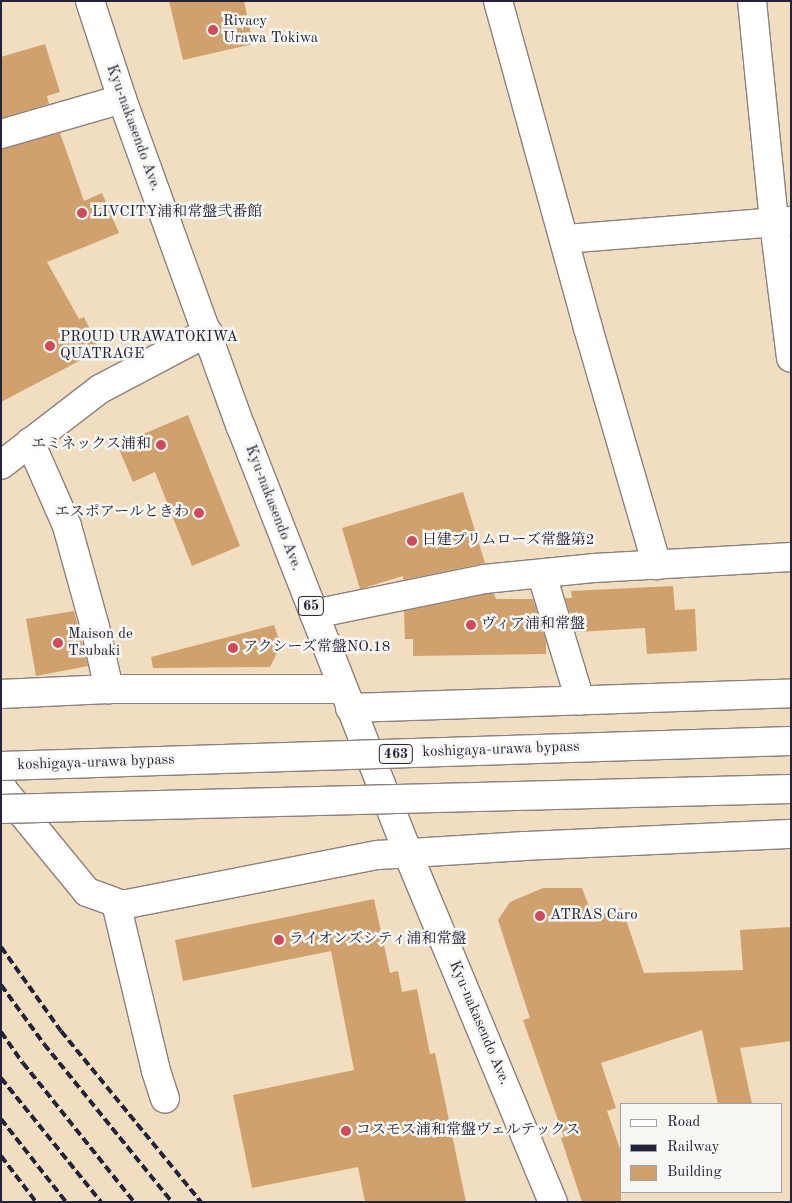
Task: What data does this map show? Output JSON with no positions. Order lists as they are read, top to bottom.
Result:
{
  "streets": {
    "main road": [
      "Kyu-nakasendo Ave.",
      "65",
      "koshigaya-urawa bypass",
      "463"
    ]
  },
  "places": [
    "Rivacy Urawa Tokiwa",
    "LIVCITY浦和常盤弐番館",
    "PROUD URAWATOKIWA QUATRAGE",
    "エミネックス浦和",
    "エスポアールときわ",
    "日建プリムローズ常盤第2",
    "ヴィア浦和常盤",
    "Maison de Tsubaki",
    "アクシーズ常盤NO.18",
    "ATRAS Caro",
    "ライオンズシティ浦和常盤",
    "コスモス浦和常盤ヴェルテックス"
  ],
  "legend": ["Road", "Railway", "Building"]
}
